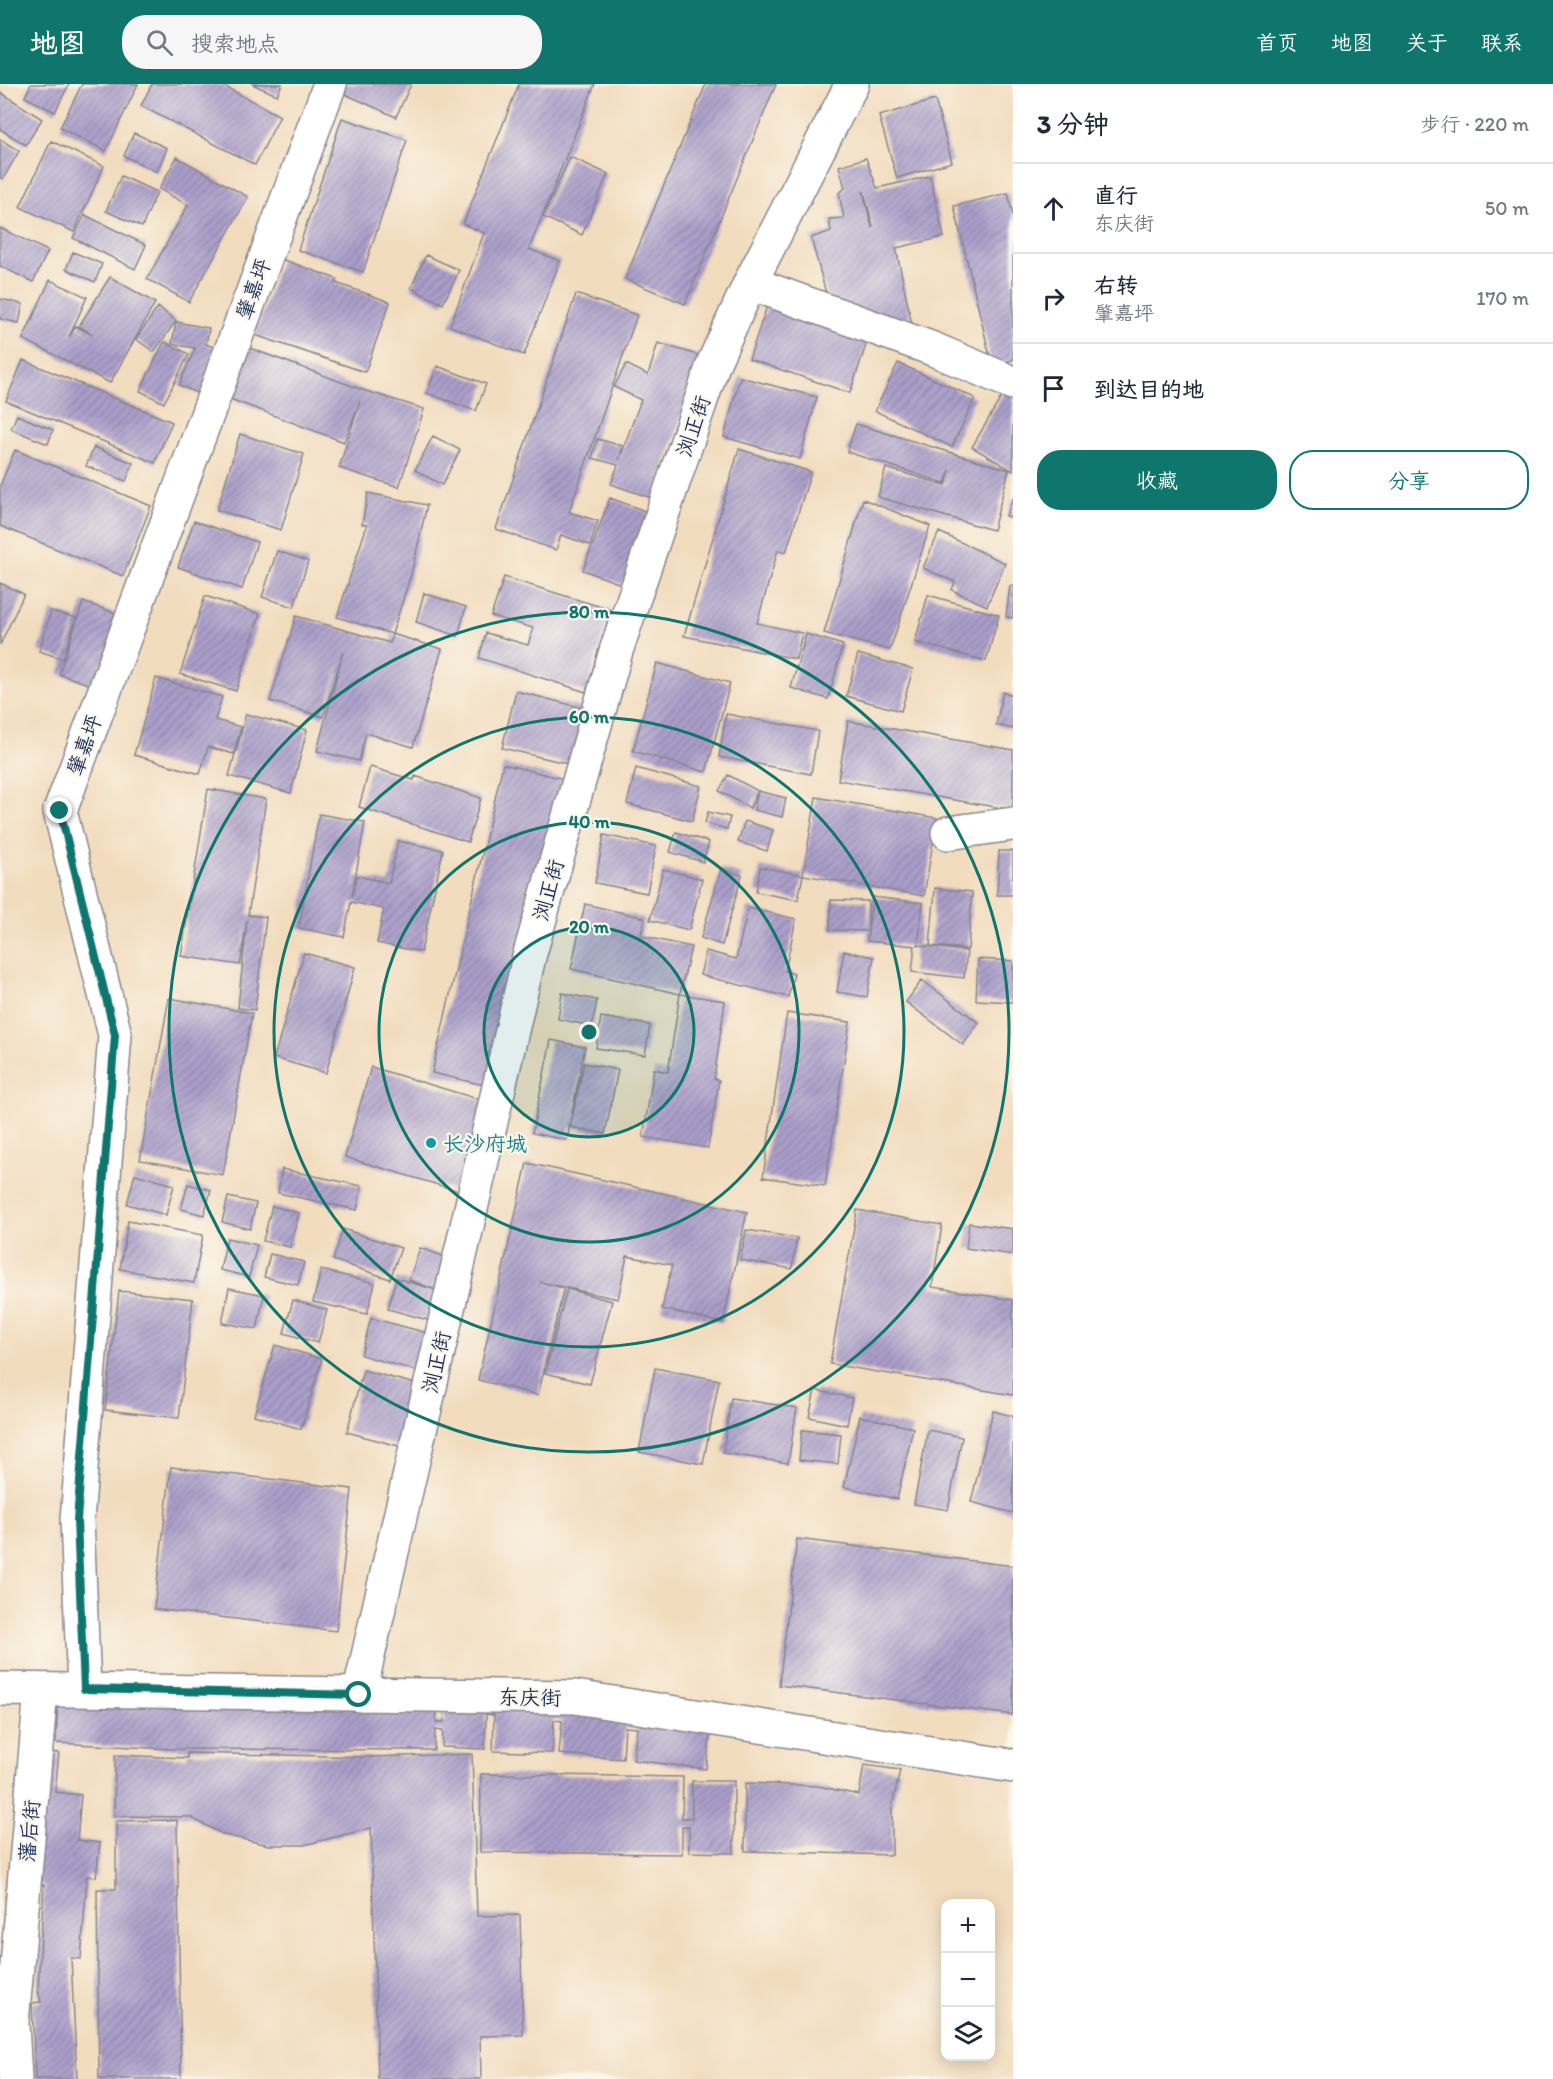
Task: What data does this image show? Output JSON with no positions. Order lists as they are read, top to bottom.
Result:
{
  "streets": {
    "street": [
      "肇嘉坪",
      "浏正街",
      "东庆街",
      "藩后街"
    ]
  },
  "crossings": [
    ["肇嘉坪", "东庆街"],
    ["浏正街", "东庆街"],
    ["东庆街", "藩后街"]
  ],
  "places": ["长沙府城"],
  "page": {
    "header": "地图",
    "search": "搜索地点",
    "nav": [
      "首页",
      "地图",
      "关于",
      "联系"
    ],
    "heading": ["3 分钟", "步行 · 220 m"],
    "list": [
      ["直行", "东庆街", "50 m"],
      ["右转", "肇嘉坪", "170 m"],
      "到达目的地"
    ],
    "buttons": ["收藏", "分享"],
    "map_buttons": ["+", "−"]
  },
  "rings": [
    "80 m",
    "60 m",
    "40 m",
    "20 m"
  ]
}
